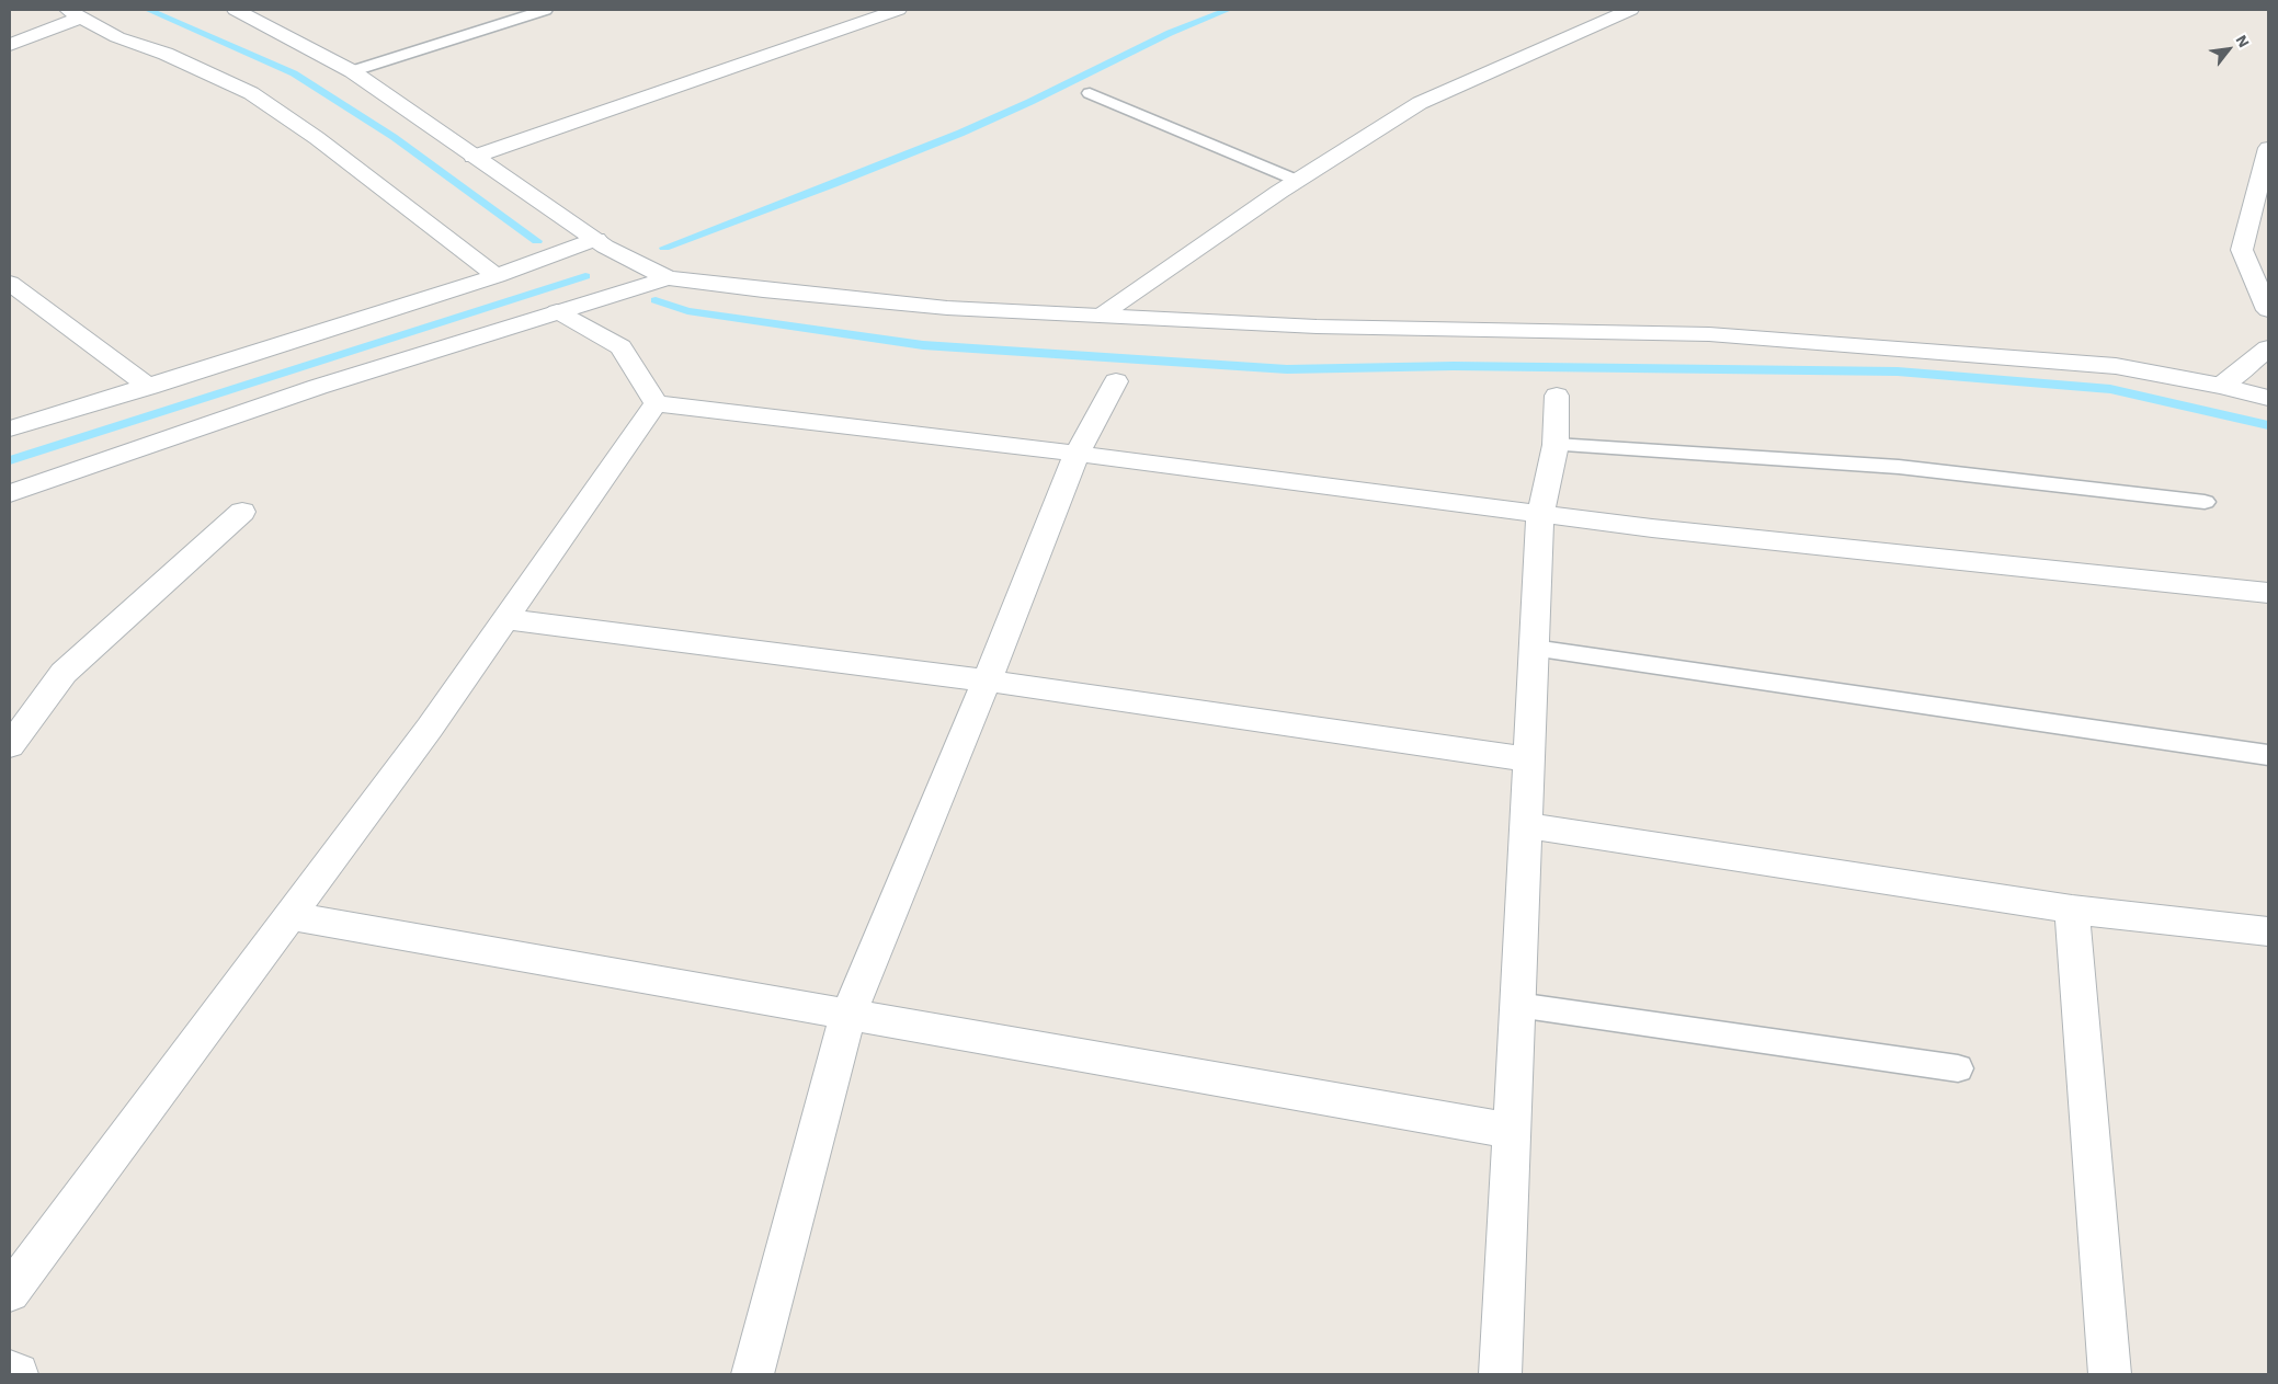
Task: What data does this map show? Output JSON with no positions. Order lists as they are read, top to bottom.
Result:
{
  "north": "top right"
}
